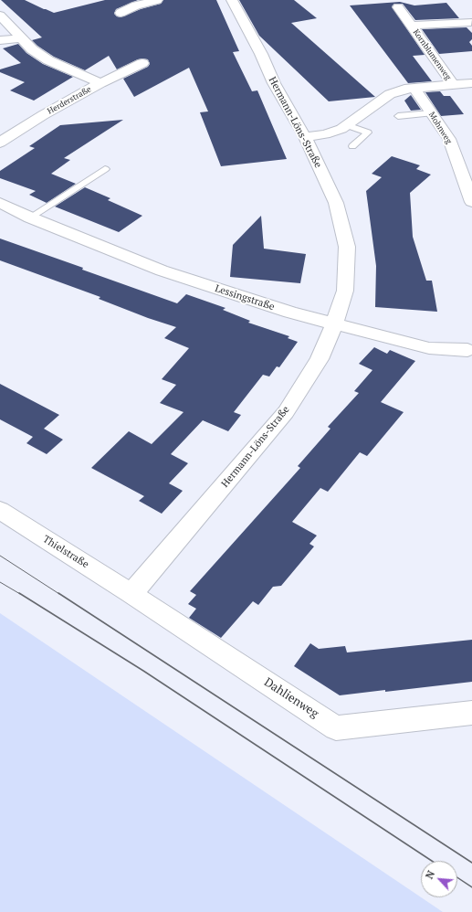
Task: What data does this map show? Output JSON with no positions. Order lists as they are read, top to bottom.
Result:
{
  "streets": {
    "street": [
      "Kornblumenweg",
      "Herderstraße",
      "Hermann-Löns-Straße",
      "Mohnweg",
      "Lessingstraße",
      "Thielstraße",
      "Dahlienweg"
    ]
  },
  "crossings": [
    ["Kornblumenweg", "Hermann-Löns-Straße"],
    ["Kornblumenweg", "Mohnweg"],
    ["Hermann-Löns-Straße", "Lessingstraße"],
    ["Hermann-Löns-Straße", "Thielstraße"],
    ["Hermann-Löns-Straße", "Dahlienweg"],
    ["Thielstraße", "Dahlienweg"]
  ],
  "north": "top left"
}
